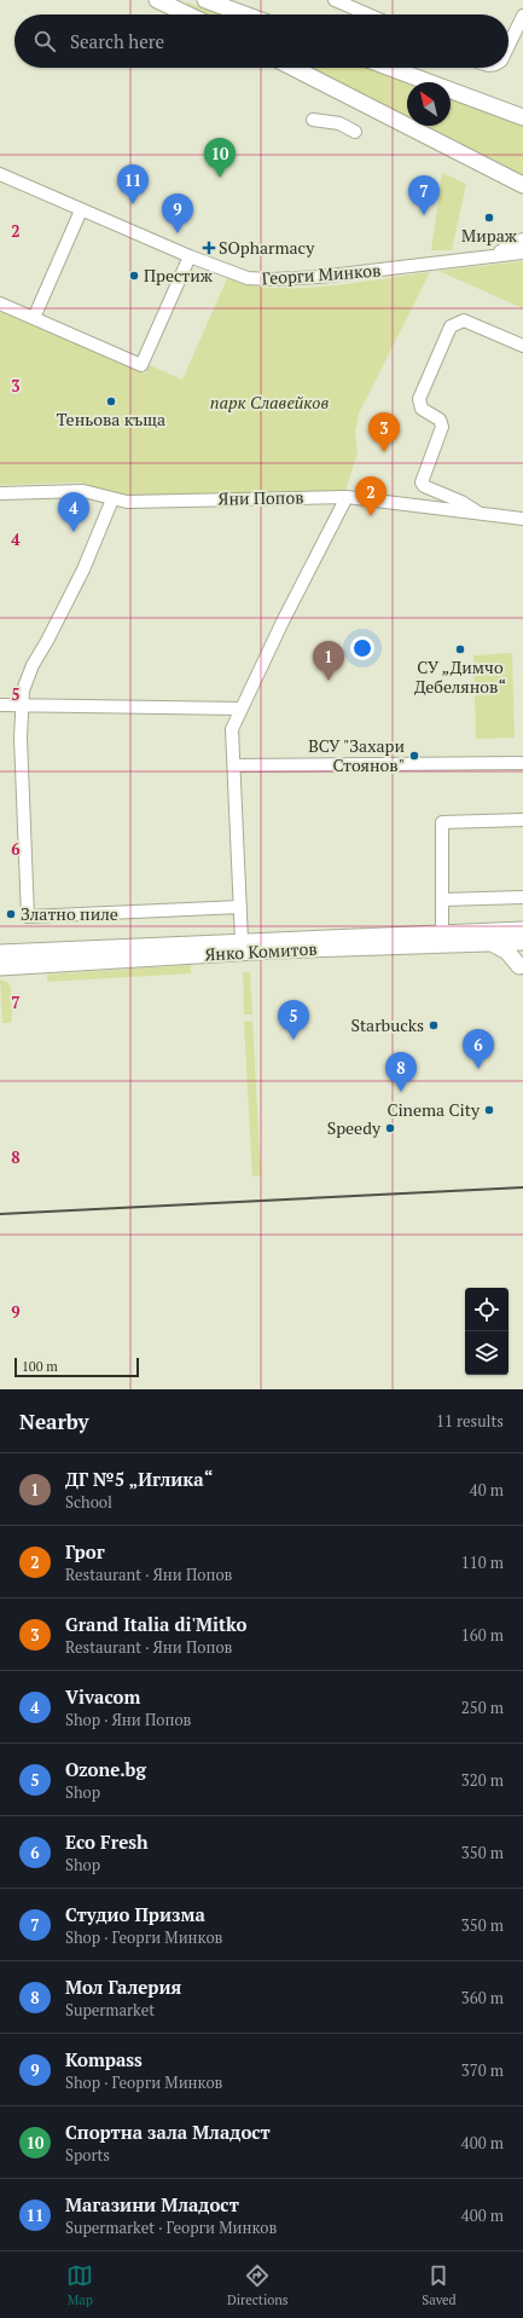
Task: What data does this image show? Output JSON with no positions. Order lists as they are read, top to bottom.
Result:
{
  "streets": {
    "main road": ["Янко Комитов"],
    "street": ["Георги Минков", "Яни Попов"]
  },
  "parks": ["парк Славейков"],
  "places": {
    "other": [
      "Мираж",
      "Престиж",
      "Теньова къща",
      "СУ „Димчо Дебелянов“",
      "ВСУ \"Захари Стоянов\"",
      "Златно пиле",
      "Starbucks",
      "Cinema City",
      "Speedy"
    ],
    "health": ["SOpharmacy"]
  },
  "scale_bar": "100 m",
  "north": "top left",
  "page": {
    "search": "Search here",
    "pins": [
      "10",
      "11",
      "7",
      "9",
      "3",
      "2",
      "4",
      "1",
      "5",
      "6",
      "8"
    ],
    "scale": "100 m",
    "heading": ["Nearby", "11 results"],
    "list": [
      {
        "mark": "1",
        "name": "ДГ №5 „Иглика“",
        "note": "School",
        "value": "40 m"
      },
      {
        "mark": "2",
        "name": "Грог",
        "note": "Restaurant · Яни Попов",
        "value": "110 m"
      },
      {
        "mark": "3",
        "name": "Grand Italia di'Mitko",
        "note": "Restaurant · Яни Попов",
        "value": "160 m"
      },
      {
        "mark": "4",
        "name": "Vivacom",
        "note": "Shop · Яни Попов",
        "value": "250 m"
      },
      {
        "mark": "5",
        "name": "Ozone.bg",
        "note": "Shop",
        "value": "320 m"
      },
      {
        "mark": "6",
        "name": "Eco Fresh",
        "note": "Shop",
        "value": "350 m"
      },
      {
        "mark": "7",
        "name": "Студио Призма",
        "note": "Shop · Георги Минков",
        "value": "350 m"
      },
      {
        "mark": "8",
        "name": "Мол Галерия",
        "note": "Supermarket",
        "value": "360 m"
      },
      {
        "mark": "9",
        "name": "Kompass",
        "note": "Shop · Георги Минков",
        "value": "370 m"
      },
      {
        "mark": "10",
        "name": "Спортна зала Младост",
        "note": "Sports",
        "value": "400 m"
      },
      {
        "mark": "11",
        "name": "Магазини Mладост",
        "note": "Supermarket · Георги Минков",
        "value": "400 m"
      }
    ],
    "nav": ["Map", "Directions", "Saved"]
  },
  "grid": {
    "rows": [
      "2",
      "3",
      "4",
      "5",
      "6",
      "7",
      "8",
      "9"
    ]
  }
}
